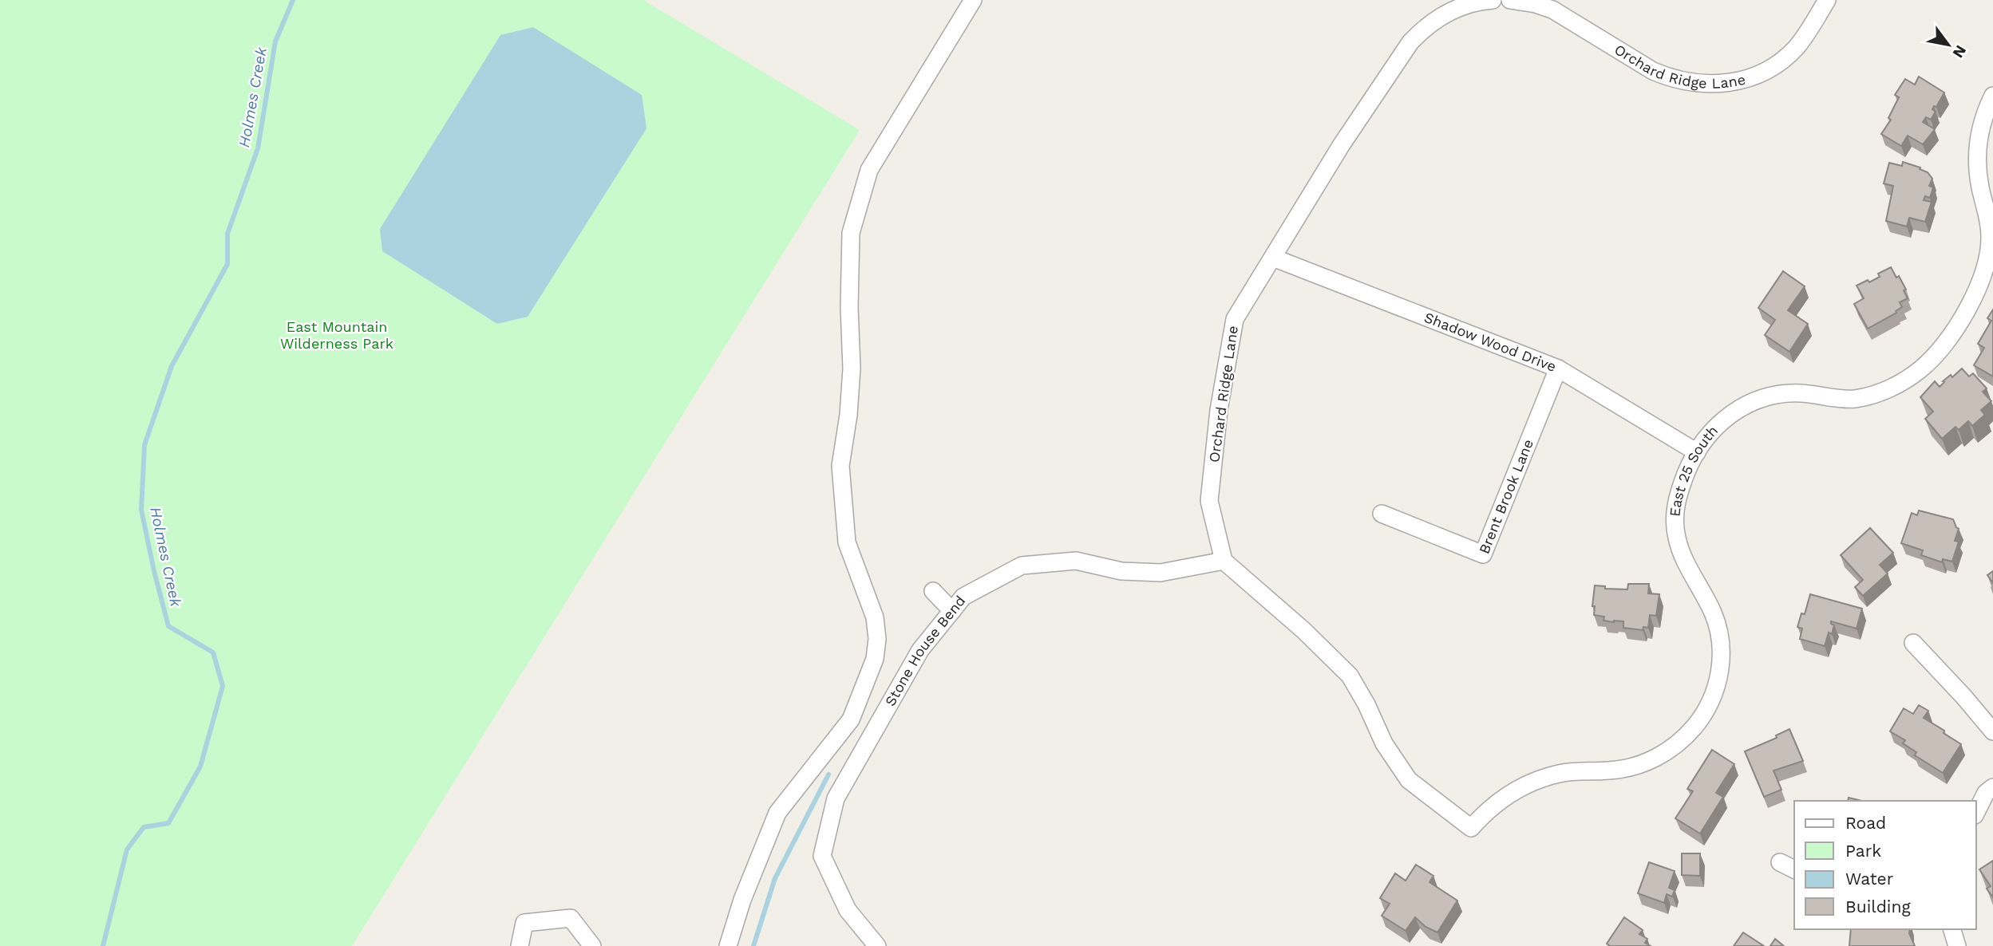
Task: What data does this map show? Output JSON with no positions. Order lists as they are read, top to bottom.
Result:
{
  "streets": {
    "street": [
      "Orchard Ridge Lane",
      "Shadow Wood Drive",
      "East 25 South",
      "Brent Brook Lane",
      "Stone House Bend"
    ]
  },
  "crossings": [
    ["Orchard Ridge Lane", "Shadow Wood Drive"],
    ["Orchard Ridge Lane", "East 25 South"],
    ["Orchard Ridge Lane", "Stone House Bend"],
    ["Shadow Wood Drive", "East 25 South"],
    ["Shadow Wood Drive", "Brent Brook Lane"],
    ["East 25 South", "Stone House Bend"]
  ],
  "water": ["Holmes Creek"],
  "parks": ["East Mountain Wilderness Park"],
  "legend": [
    "Road",
    "Park",
    "Water",
    "Building"
  ],
  "north": "bottom right"
}
